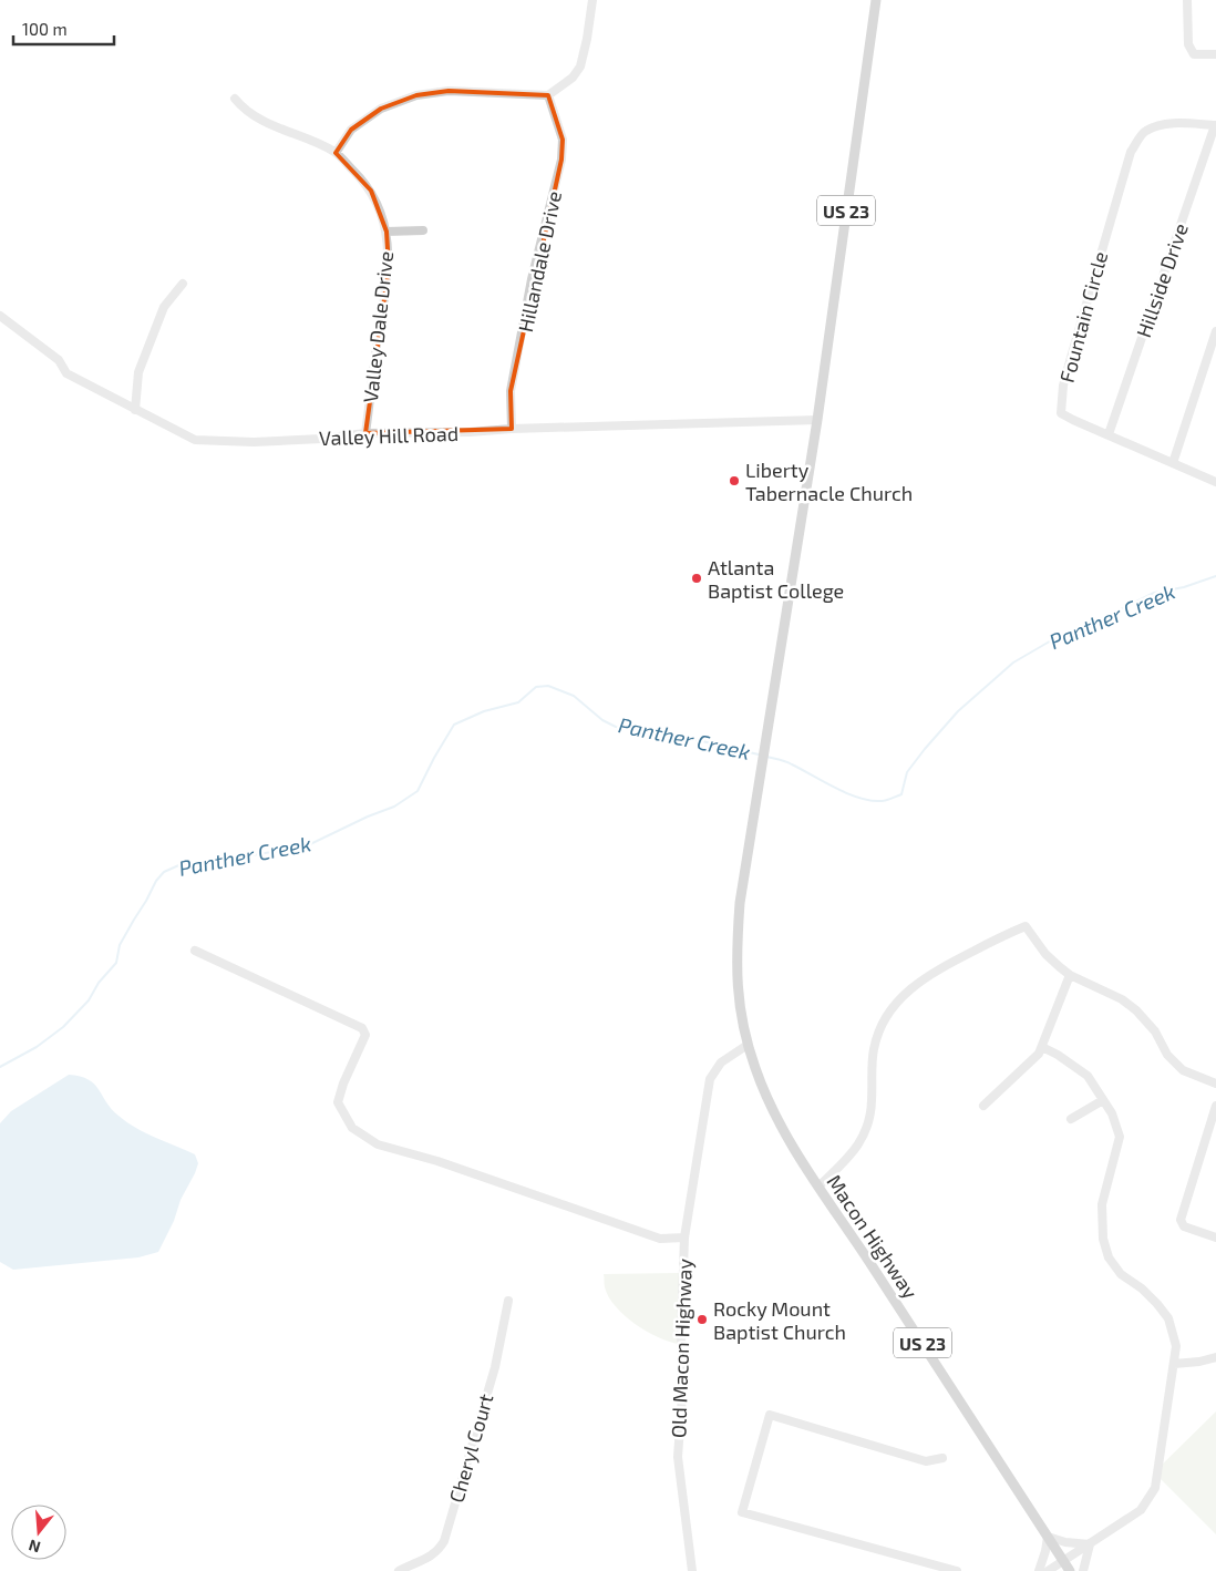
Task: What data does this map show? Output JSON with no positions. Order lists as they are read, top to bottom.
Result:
{
  "streets": {
    "main road": ["US 23", "Macon Highway"],
    "street": [
      "Hillandale Drive",
      "Hillside Drive",
      "Fountain Circle",
      "Valley Dale Drive",
      "Valley Hill Road",
      "Old Macon Highway",
      "Cheryl Court"
    ]
  },
  "crossings": [
    ["US 23", "Valley Hill Road"],
    ["US 23", "Macon Highway"],
    ["US 23", "Old Macon Highway"],
    ["Hillandale Drive", "Valley Hill Road"],
    ["Hillside Drive", "Fountain Circle"],
    ["Valley Dale Drive", "Valley Hill Road"],
    ["Macon Highway", "Old Macon Highway"]
  ],
  "water": ["Panther Creek"],
  "places": ["Liberty Tabernacle Church", "Atlanta Baptist College", "Rocky Mount Baptist Church"],
  "scale_bar": "100 m",
  "north": "bottom"
}
